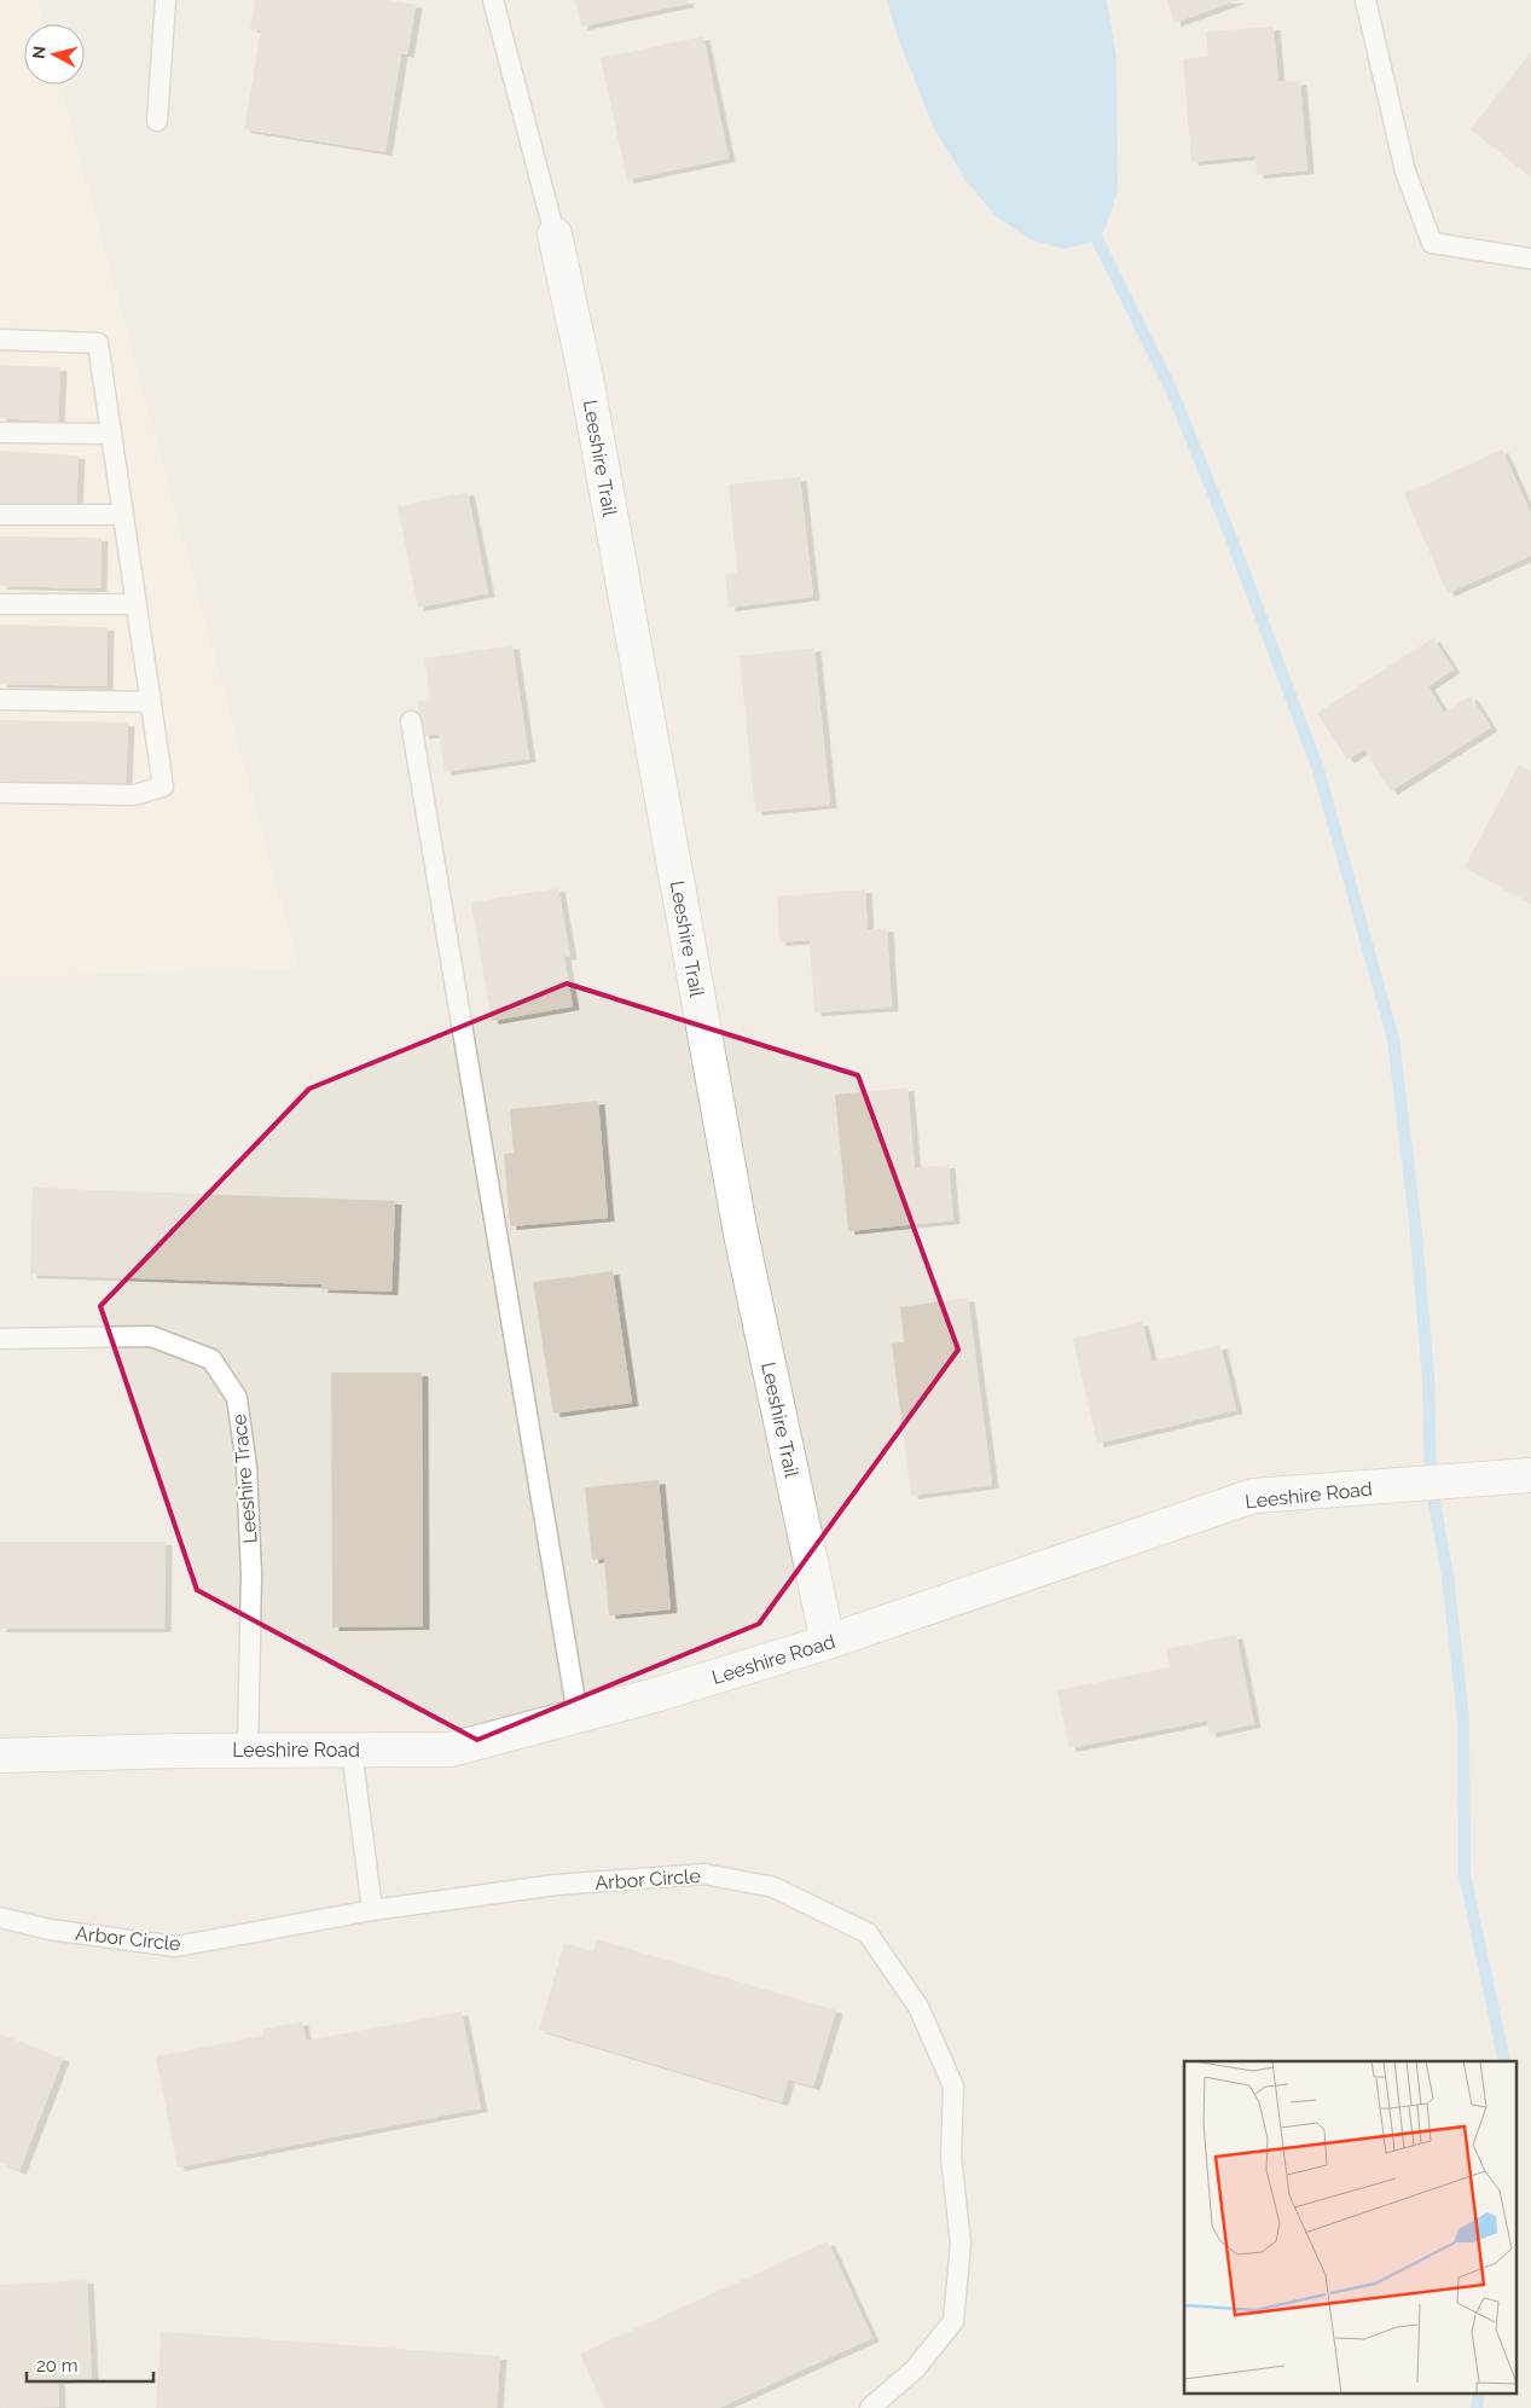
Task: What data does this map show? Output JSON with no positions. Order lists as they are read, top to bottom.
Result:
{
  "streets": {
    "street": ["Leeshire Trail", "Leeshire Road"],
    "lane": ["Leeshire Trace", "Arbor Circle"]
  },
  "crossings": [
    ["Leeshire Trail", "Leeshire Road"],
    ["Leeshire Trace", "Leeshire Road"]
  ],
  "scale_bar": "20 m",
  "north": "left"
}
